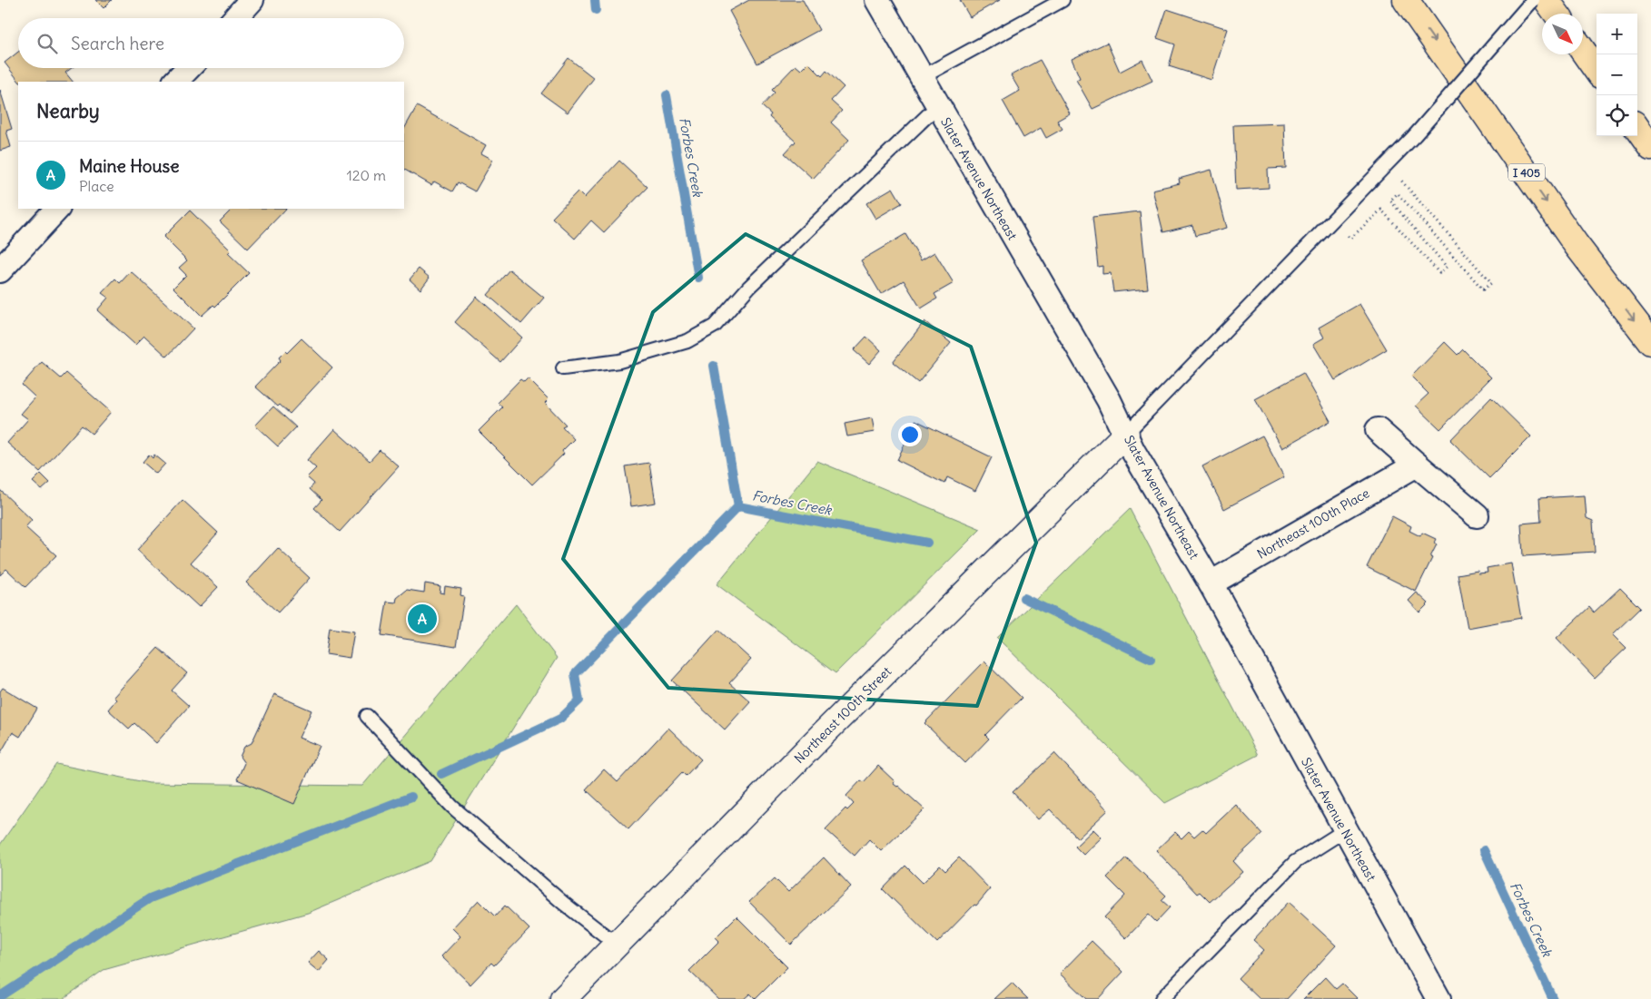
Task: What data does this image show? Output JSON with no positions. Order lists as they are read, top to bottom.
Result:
{
  "streets": {
    "highway": ["I 405"],
    "street": ["Slater Avenue Northeast", "Northeast 100th Place", "Northeast 100th Street"]
  },
  "crossings": [
    ["Slater Avenue Northeast", "Northeast 100th Place"],
    ["Slater Avenue Northeast", "Northeast 100th Street"]
  ],
  "water": ["Forbes Creek"],
  "north": "bottom right",
  "page": {
    "map_buttons": ["+", "−"],
    "search": "Search here",
    "heading": "Nearby",
    "list": [
      {
        "mark": "A",
        "name": "Maine House",
        "note": "Place",
        "value": "120 m"
      }
    ],
    "pins": "A"
  }
}
